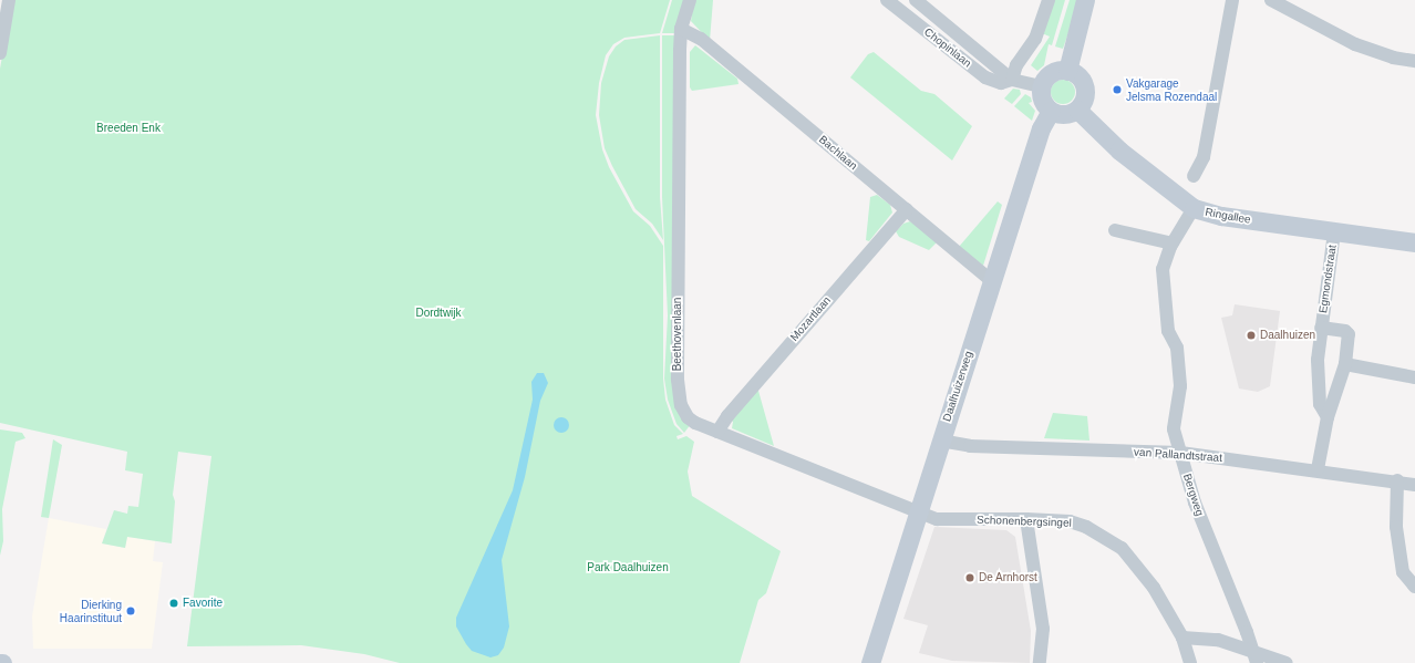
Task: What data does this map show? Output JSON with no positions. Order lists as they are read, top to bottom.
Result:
{
  "streets": {
    "main road": ["Ringallee", "Daalhuizerweg"],
    "street": [
      "Chopinlaan",
      "Bachlaan",
      "Egmondstraat",
      "Mozartlaan",
      "Beethovenlaan",
      "van Pallandtstraat",
      "Bergweg",
      "Schonenbergsingel"
    ]
  },
  "crossings": [
    ["Chopinlaan", "Ringallee"],
    ["Chopinlaan", "Daalhuizerweg"],
    ["Bachlaan", "Mozartlaan"],
    ["Bachlaan", "Beethovenlaan"],
    ["Bachlaan", "Daalhuizerweg"],
    ["Ringallee", "Egmondstraat"],
    ["Ringallee", "Daalhuizerweg"],
    ["Ringallee", "Bergweg"],
    ["Egmondstraat", "van Pallandtstraat"],
    ["Mozartlaan", "Beethovenlaan"],
    ["Beethovenlaan", "Daalhuizerweg"],
    ["Beethovenlaan", "Schonenbergsingel"],
    ["Daalhuizerweg", "van Pallandtstraat"],
    ["Daalhuizerweg", "Schonenbergsingel"],
    ["van Pallandtstraat", "Bergweg"]
  ],
  "parks": ["Breeden Enk", "Dordtwijk", "Park Daalhuizen"],
  "places": [
    "Vakgarage Jelsma Rozendaal",
    "Daalhuizen",
    "De Arnhorst",
    "Favorite",
    "Dierking Haarinstituut"
  ]
}
